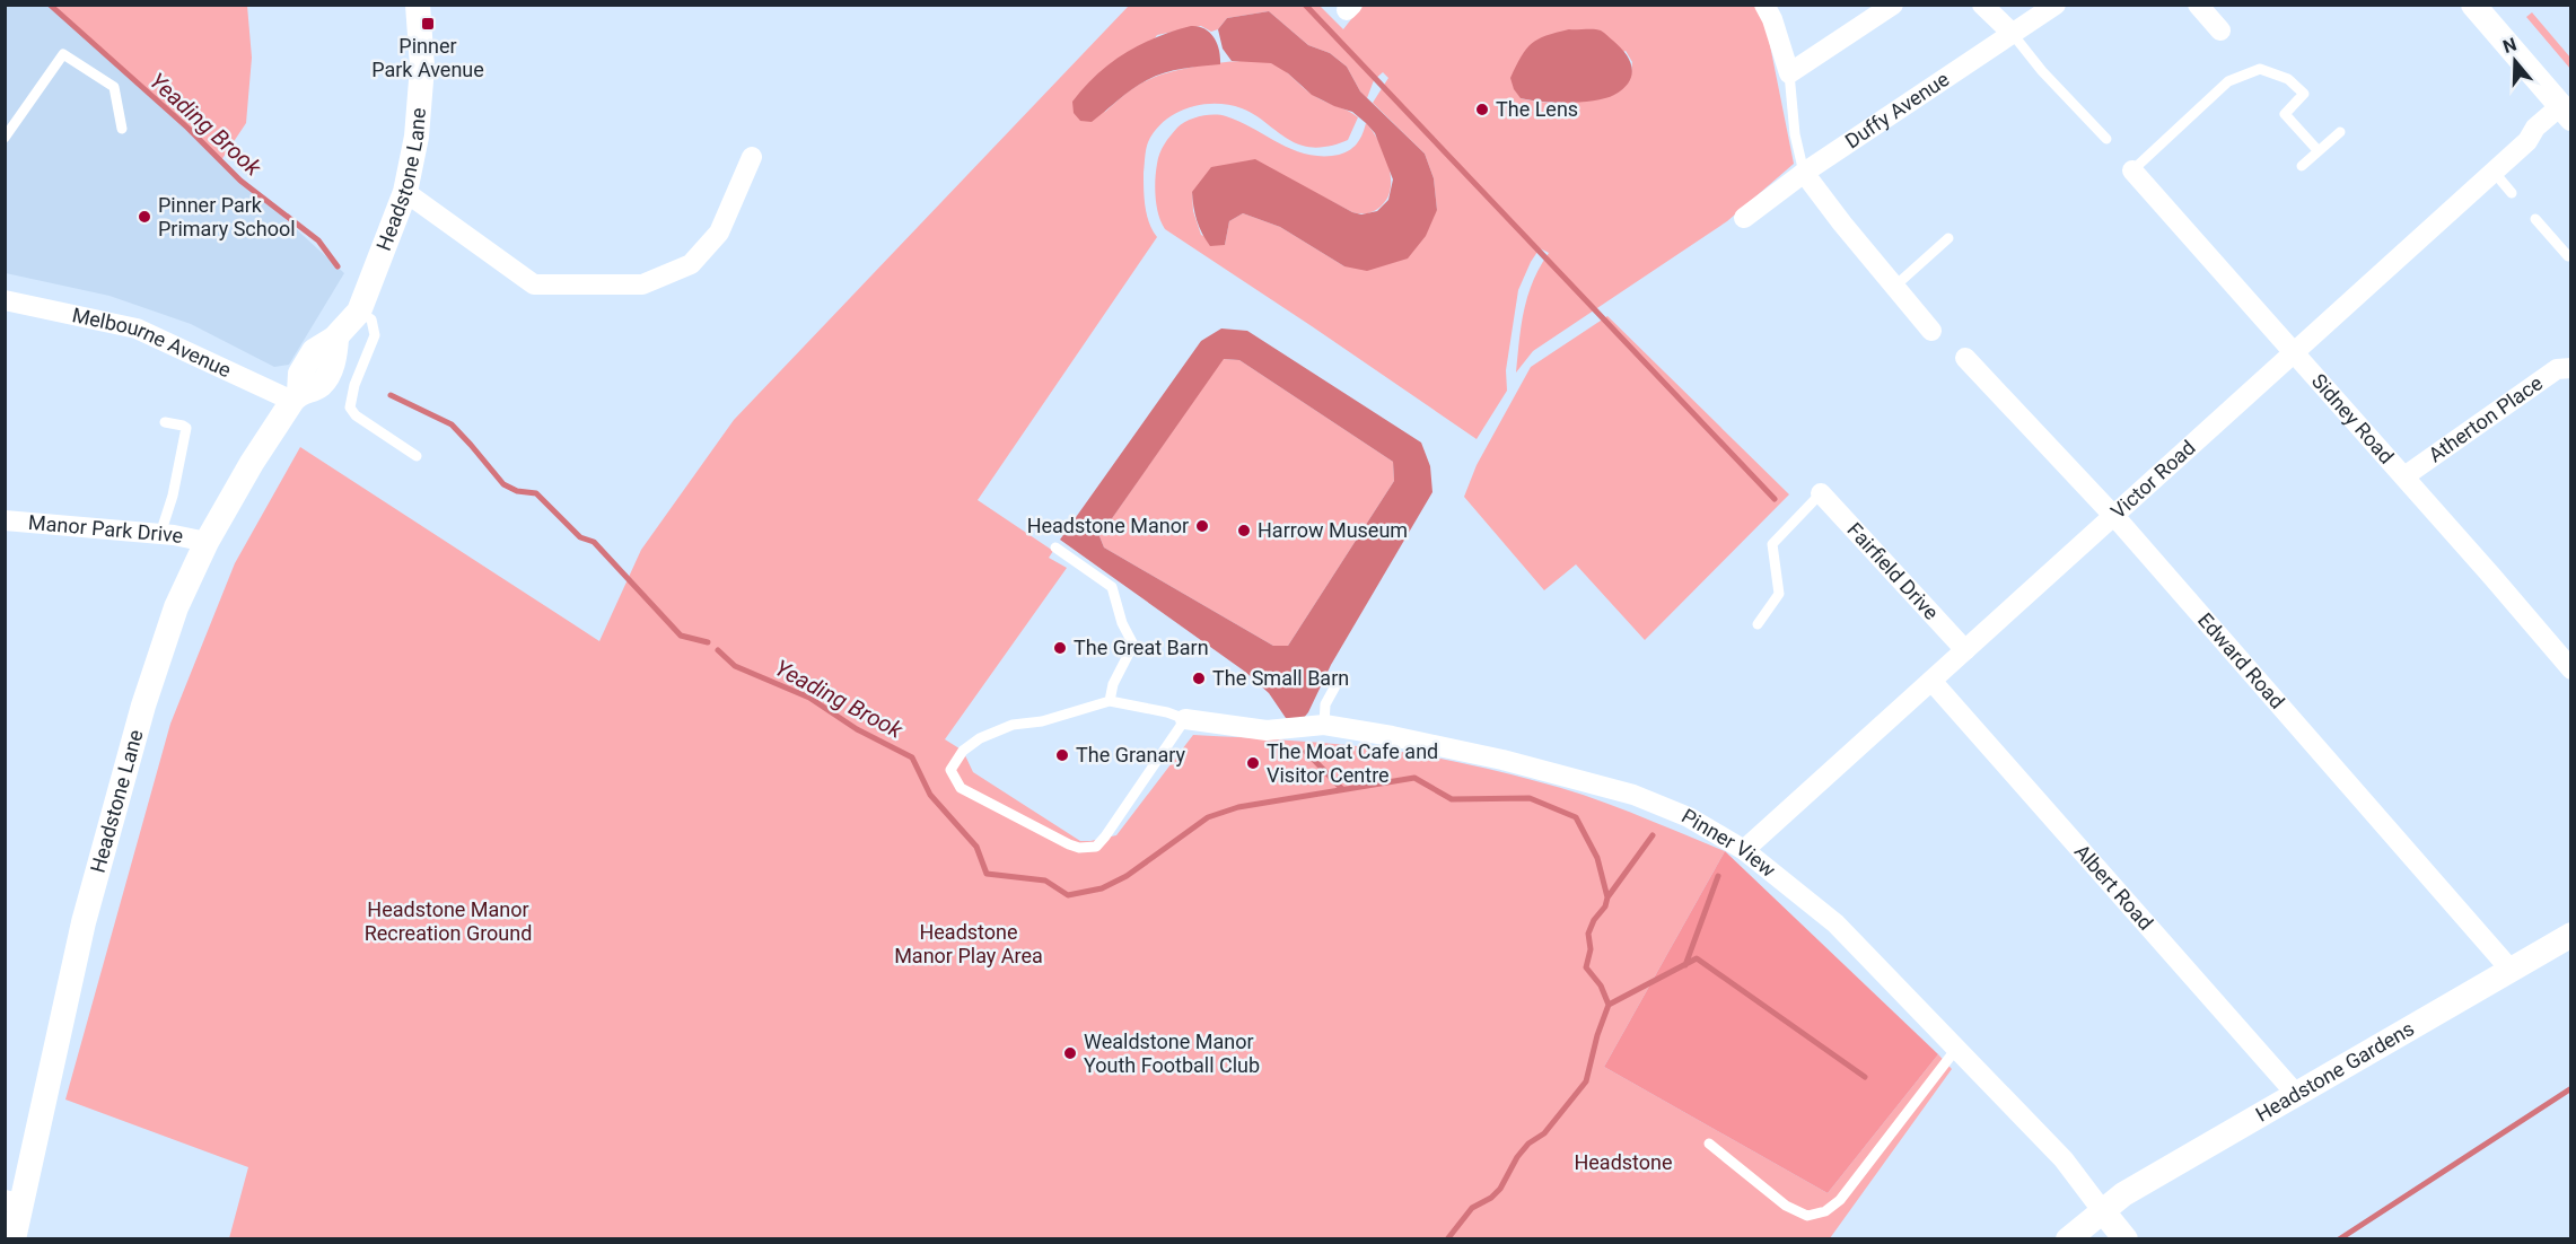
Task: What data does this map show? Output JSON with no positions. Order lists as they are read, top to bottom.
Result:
{
  "streets": {
    "street": [
      "Duffy Avenue",
      "Headstone Lane",
      "Melbourne Avenue",
      "Sidney Road",
      "Atherton Place",
      "Victor Road",
      "Manor Park Drive",
      "Fairfield Drive",
      "Edward Road",
      "Pinner View",
      "Albert Road",
      "Headstone Gardens"
    ]
  },
  "crossings": [
    ["Headstone Lane", "Melbourne Avenue"],
    ["Headstone Lane", "Manor Park Drive"],
    ["Sidney Road", "Atherton Place"],
    ["Sidney Road", "Victor Road"],
    ["Victor Road", "Fairfield Drive"],
    ["Victor Road", "Edward Road"],
    ["Victor Road", "Pinner View"],
    ["Victor Road", "Albert Road"],
    ["Edward Road", "Headstone Gardens"],
    ["Pinner View", "Headstone Gardens"],
    ["Albert Road", "Headstone Gardens"]
  ],
  "water": ["Yeading Brook"],
  "parks": ["Headstone Manor Recreation Ground", "Headstone Manor Play Area", "Headstone"],
  "places": {
    "transit": ["Pinner Park Avenue"],
    "other": [
      "The Lens",
      "Pinner Park Primary School",
      "Headstone Manor",
      "Harrow Museum",
      "The Great Barn",
      "The Small Barn",
      "The Granary",
      "The Moat Cafe and Visitor Centre",
      "Wealdstone Manor Youth Football Club"
    ]
  },
  "north": "top"
}
